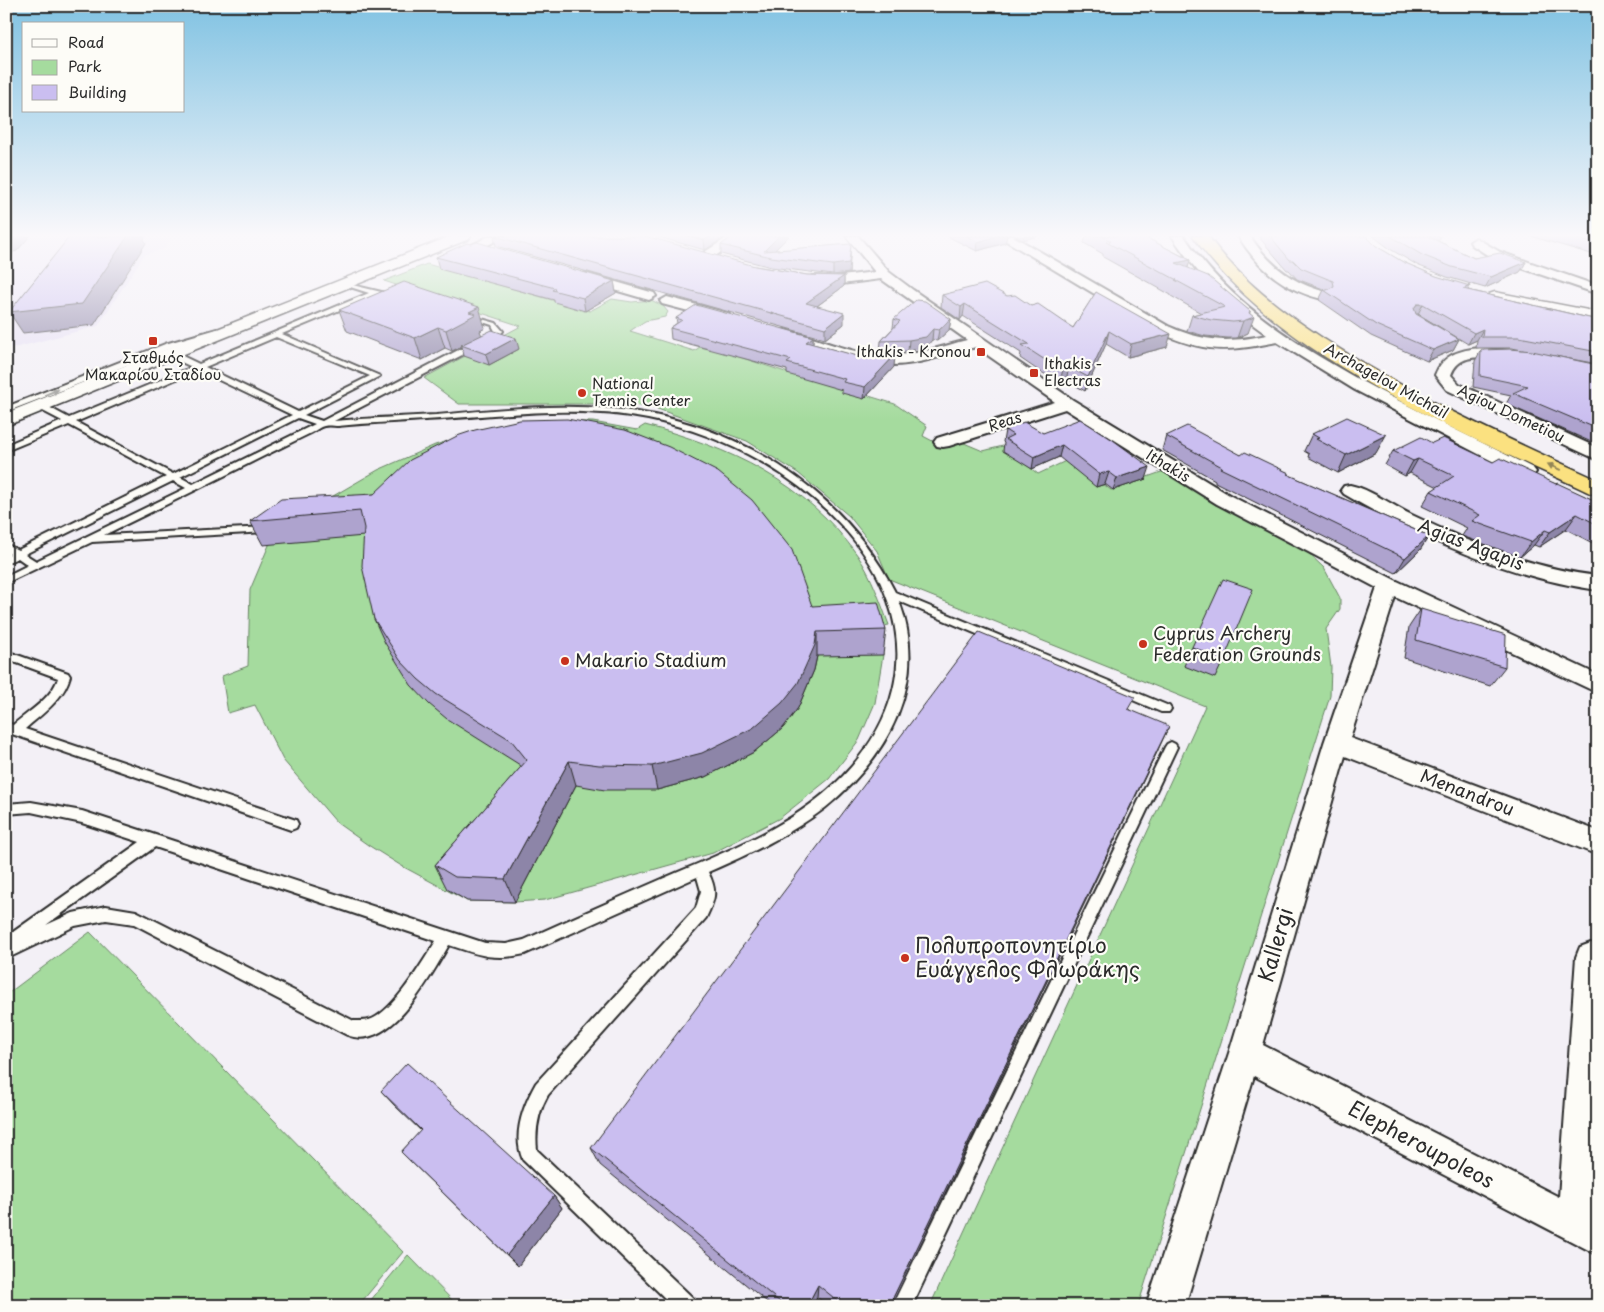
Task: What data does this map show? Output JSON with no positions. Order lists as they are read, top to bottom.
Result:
{
  "streets": {
    "highway": ["Archagelou Michail"],
    "street": [
      "Agiou Dometiou",
      "Reas",
      "Ithakis",
      "Agias Agapis",
      "Menandrou",
      "Kallergi",
      "Elepheroupoleos"
    ]
  },
  "crossings": [
    ["Reas", "Ithakis"],
    ["Ithakis", "Kallergi"],
    ["Menandrou", "Kallergi"],
    ["Kallergi", "Elepheroupoleos"]
  ],
  "places": {
    "transit": ["Σταθμός Μακαρίου Σταδίου", "Ithakis - Kronou", "Ithakis - Electras"],
    "other": [
      "National Tennis Center",
      "Cyprus Archery Federation Grounds",
      "Makario Stadium",
      "Πολυπροπονητίριο Ευάγγελος Φλωράκης"
    ]
  },
  "legend": ["Road", "Park", "Building"]
}
